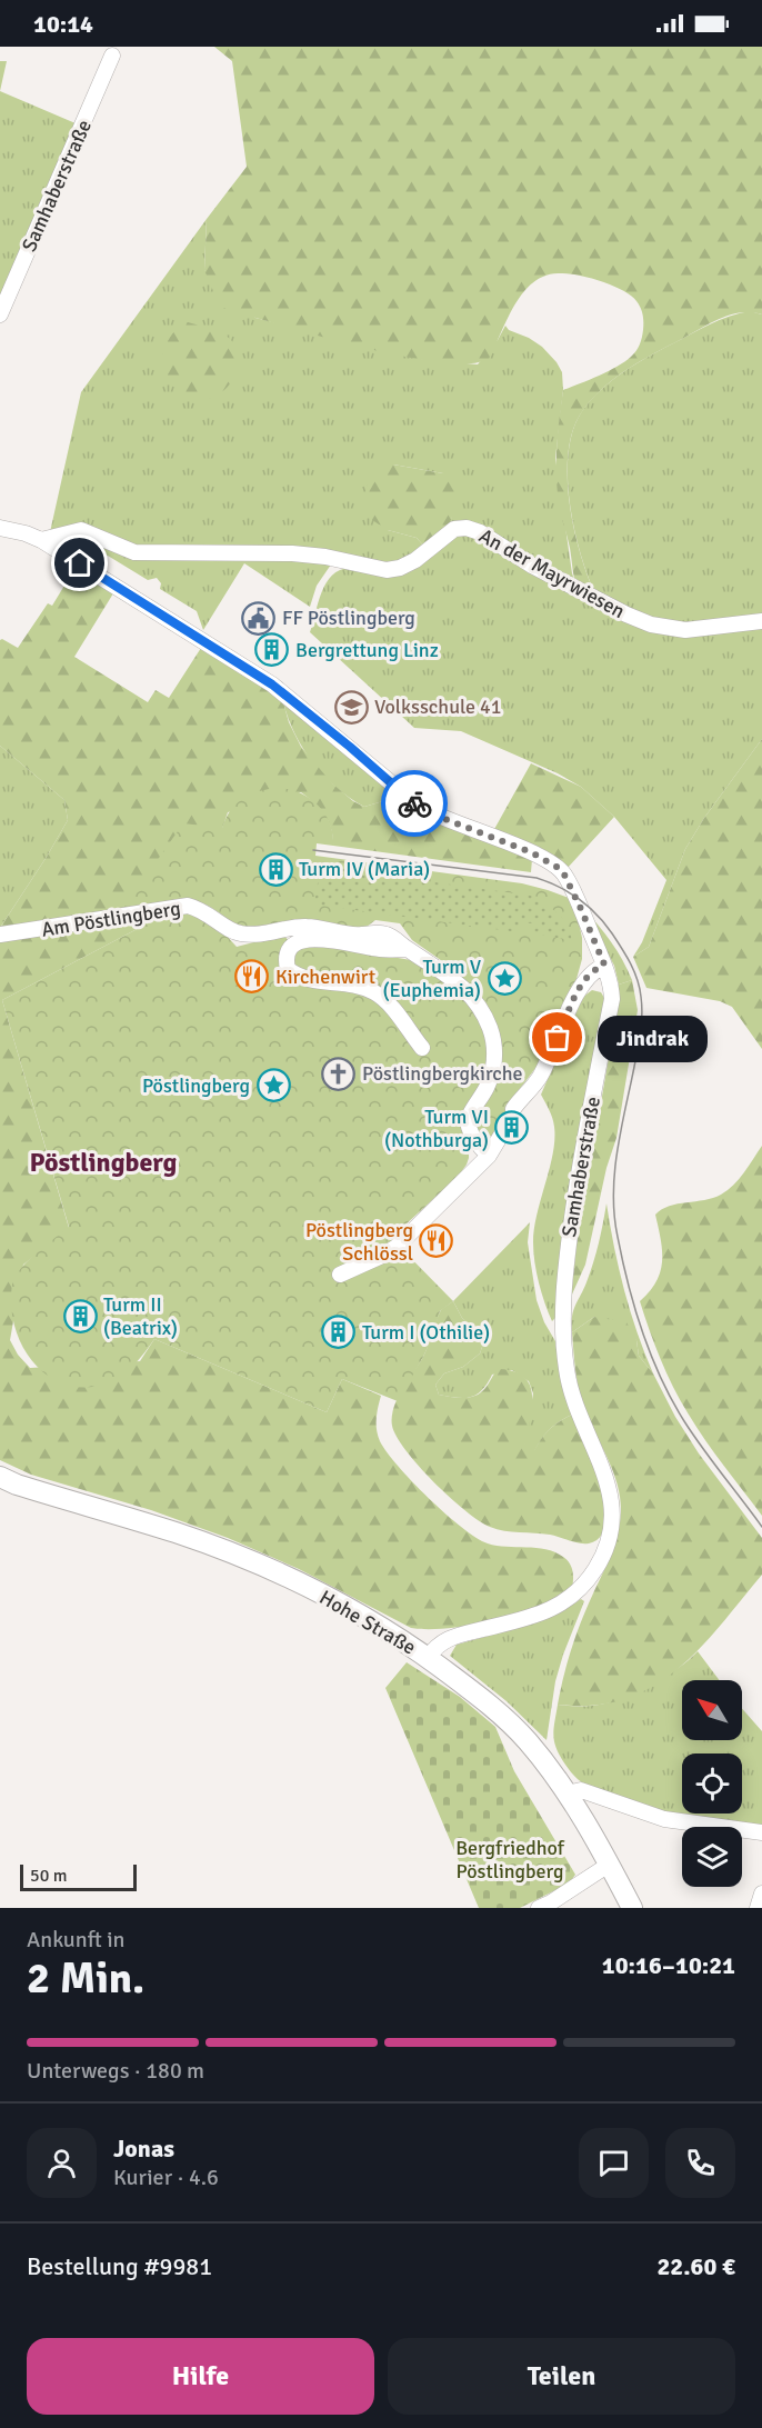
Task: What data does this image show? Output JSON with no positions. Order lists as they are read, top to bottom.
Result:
{
  "streets": {
    "main road": ["Hohe Straße"],
    "street": ["Samhaberstraße", "An der Mayrwiesen", "Am Pöstlingberg"]
  },
  "crossings": [
    ["Samhaberstraße", "An der Mayrwiesen"],
    ["Samhaberstraße", "Hohe Straße"]
  ],
  "districts": ["Pöstlingberg"],
  "parks": ["Bergfriedhof Pöstlingberg"],
  "places": {
    "public building": ["FF Pöstlingberg"],
    "building": [
      "Bergrettung Linz",
      "Turm IV (Maria)",
      "Turm VI (Nothburga)",
      "Turm II (Beatrix)",
      "Turm I (Othilie)"
    ],
    "school or university": ["Volksschule 41"],
    "restaurant": ["Kirchenwirt", "Pöstlingberg Schlössl"],
    "place": ["Turm V (Euphemia)", "Pöstlingberg"],
    "other": ["Jindrak"],
    "church": ["Pöstlingbergkirche"]
  },
  "scale_bar": "50 m",
  "north": "top left",
  "page": {
    "status": "10:14",
    "bubble": "Jindrak",
    "scale": "50 m",
    "heading": ["2 Min.", "Ankunft in", "10:16–10:21"],
    "panel": [
      "Jonas",
      "Kurier · 4.6",
      "Bestellung #9981",
      "22.60 €"
    ],
    "bar": "Unterwegs · 180 m",
    "buttons": ["Hilfe", "Teilen"]
  }
}
